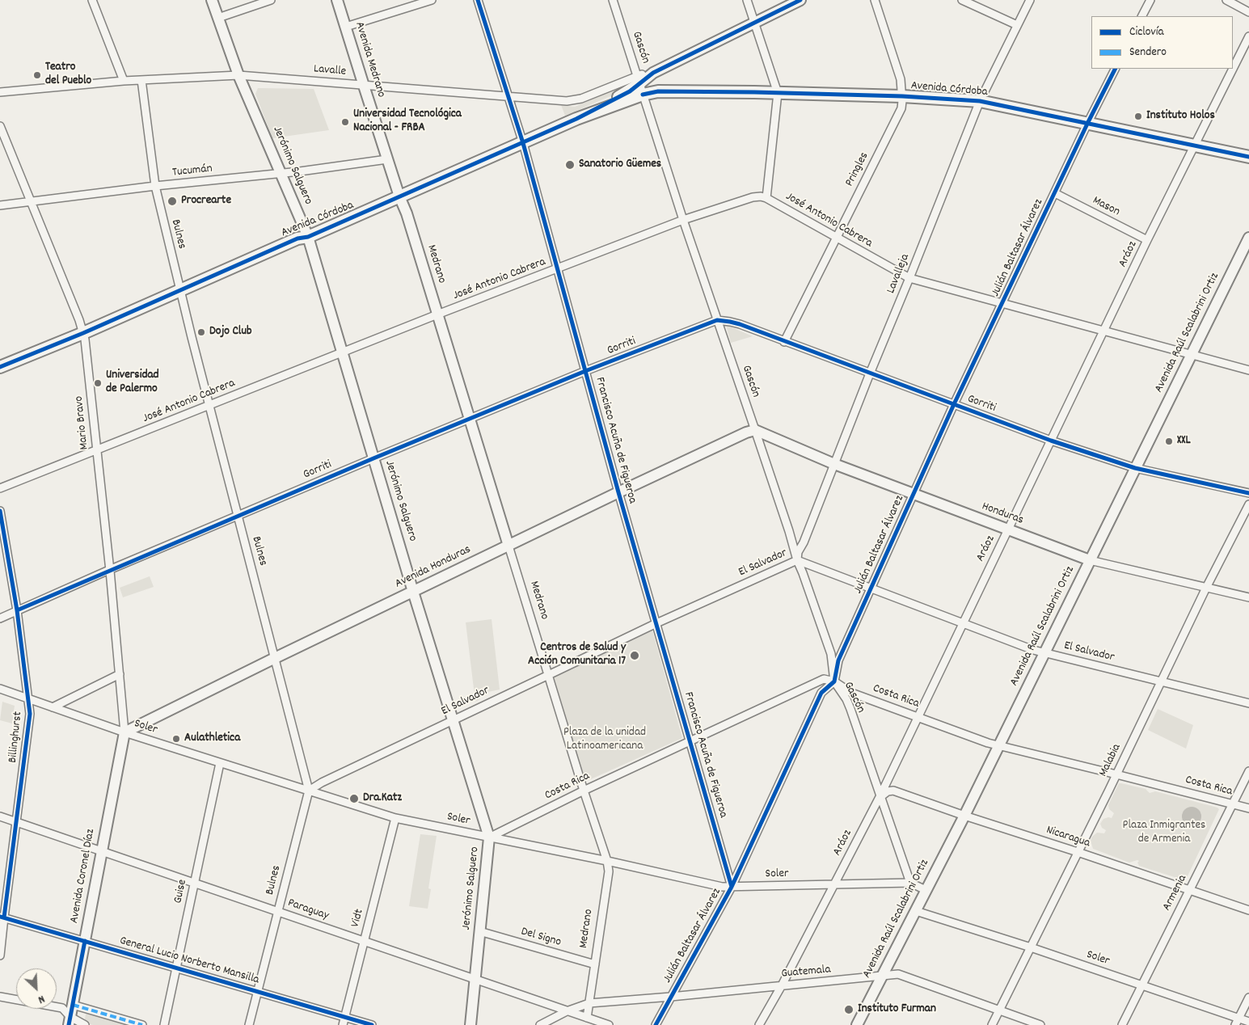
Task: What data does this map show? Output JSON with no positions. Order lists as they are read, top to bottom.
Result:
{
  "streets": {
    "main road": [
      "Avenida Medrano",
      "Avenida Córdoba",
      "Jerónimo Salguero",
      "Medrano",
      "Avenida Raúl Scalabrini Ortiz",
      "Honduras",
      "Avenida Honduras",
      "Avenida Coronel Díaz"
    ],
    "street": [
      "Gascón",
      "Lavalle",
      "Pringles",
      "Tucumán",
      "Mason",
      "José Antonio Cabrera",
      "Bulnes",
      "Julián Baltasar Álvarez",
      "Aráoz",
      "Lavalleja",
      "Gorriti",
      "Mario Bravo",
      "Francisco Acuña de Figueroa",
      "El Salvador",
      "Costa Rica",
      "Soler",
      "Billinghurst",
      "Malabia",
      "Nicaragua",
      "Guise",
      "Armenia",
      "Paraguay",
      "Vidt",
      "Del Signo",
      "General Lucio Norberto Mansilla",
      "Guatemala"
    ]
  },
  "crossings": [
    ["Gascón", "Lavalle"],
    ["Gascón", "Avenida Córdoba"],
    ["Gascón", "José Antonio Cabrera"],
    ["Gascón", "Julián Baltasar Álvarez"],
    ["Gascón", "Aráoz"],
    ["Gascón", "Lavalleja"],
    ["Gascón", "Gorriti"],
    ["Gascón", "Honduras"],
    ["Gascón", "El Salvador"],
    ["Gascón", "Avenida Honduras"],
    ["Gascón", "Costa Rica"],
    ["Gascón", "Soler"],
    ["Gascón", "Nicaragua"],
    ["Avenida Medrano", "Lavalle"],
    ["Avenida Medrano", "Avenida Córdoba"],
    ["Avenida Medrano", "Tucumán"],
    ["Avenida Medrano", "Medrano"],
    ["Lavalle", "Avenida Córdoba"],
    ["Lavalle", "Jerónimo Salguero"],
    ["Lavalle", "Bulnes"],
    ["Lavalle", "Francisco Acuña de Figueroa"],
    ["Avenida Córdoba", "Jerónimo Salguero"],
    ["Avenida Córdoba", "Pringles"],
    ["Avenida Córdoba", "Bulnes"],
    ["Avenida Córdoba", "Julián Baltasar Álvarez"],
    ["Avenida Córdoba", "Aráoz"],
    ["Avenida Córdoba", "Medrano"],
    ["Avenida Córdoba", "Lavalleja"],
    ["Avenida Córdoba", "Mario Bravo"],
    ["Avenida Córdoba", "Francisco Acuña de Figueroa"],
    ["Jerónimo Salguero", "Tucumán"],
    ["Jerónimo Salguero", "José Antonio Cabrera"],
    ["Jerónimo Salguero", "Gorriti"],
    ["Jerónimo Salguero", "El Salvador"],
    ["Jerónimo Salguero", "Avenida Honduras"],
    ["Jerónimo Salguero", "Costa Rica"],
    ["Jerónimo Salguero", "Soler"],
    ["Jerónimo Salguero", "Paraguay"],
    ["Jerónimo Salguero", "Del Signo"],
    ["Pringles", "José Antonio Cabrera"],
    ["Pringles", "Gorriti"],
    ["Tucumán", "Bulnes"],
    ["Tucumán", "Mario Bravo"],
    ["Mason", "Julián Baltasar Álvarez"],
    ["Mason", "Aráoz"],
    ["José Antonio Cabrera", "Bulnes"],
    ["José Antonio Cabrera", "Julián Baltasar Álvarez"],
    ["José Antonio Cabrera", "Aráoz"],
    ["José Antonio Cabrera", "Medrano"],
    ["José Antonio Cabrera", "Lavalleja"],
    ["José Antonio Cabrera", "Avenida Raúl Scalabrini Ortiz"],
    ["José Antonio Cabrera", "Mario Bravo"],
    ["José Antonio Cabrera", "Francisco Acuña de Figueroa"],
    ["Bulnes", "Gorriti"],
    ["Bulnes", "El Salvador"],
    ["Bulnes", "Avenida Honduras"],
    ["Bulnes", "Soler"],
    ["Bulnes", "Paraguay"],
    ["Bulnes", "General Lucio Norberto Mansilla"],
    ["Julián Baltasar Álvarez", "Gorriti"],
    ["Julián Baltasar Álvarez", "Francisco Acuña de Figueroa"],
    ["Julián Baltasar Álvarez", "Honduras"],
    ["Julián Baltasar Álvarez", "El Salvador"],
    ["Julián Baltasar Álvarez", "Costa Rica"],
    ["Julián Baltasar Álvarez", "Soler"],
    ["Julián Baltasar Álvarez", "Guatemala"],
    ["Aráoz", "Gorriti"],
    ["Aráoz", "Honduras"],
    ["Aráoz", "El Salvador"],
    ["Aráoz", "Costa Rica"],
    ["Aráoz", "Soler"],
    ["Aráoz", "Nicaragua"],
    ["Aráoz", "Guatemala"],
    ["Medrano", "Gorriti"],
    ["Medrano", "El Salvador"],
    ["Medrano", "Avenida Honduras"],
    ["Medrano", "Costa Rica"],
    ["Medrano", "Soler"],
    ["Medrano", "Paraguay"],
    ["Medrano", "Del Signo"],
    ["Medrano", "Guatemala"],
    ["Lavalleja", "Gorriti"],
    ["Lavalleja", "Honduras"],
    ["Lavalleja", "El Salvador"],
    ["Avenida Raúl Scalabrini Ortiz", "Gorriti"],
    ["Avenida Raúl Scalabrini Ortiz", "Honduras"],
    ["Avenida Raúl Scalabrini Ortiz", "El Salvador"],
    ["Avenida Raúl Scalabrini Ortiz", "Costa Rica"],
    ["Avenida Raúl Scalabrini Ortiz", "Soler"],
    ["Avenida Raúl Scalabrini Ortiz", "Nicaragua"],
    ["Avenida Raúl Scalabrini Ortiz", "Guatemala"],
    ["Gorriti", "Mario Bravo"],
    ["Gorriti", "Francisco Acuña de Figueroa"],
    ["Gorriti", "Billinghurst"],
    ["Mario Bravo", "Avenida Honduras"],
    ["Mario Bravo", "Soler"],
    ["Mario Bravo", "Avenida Coronel Díaz"],
    ["Francisco Acuña de Figueroa", "El Salvador"],
    ["Francisco Acuña de Figueroa", "Avenida Honduras"],
    ["Francisco Acuña de Figueroa", "Costa Rica"],
    ["Francisco Acuña de Figueroa", "Soler"],
    ["Honduras", "Avenida Honduras"],
    ["Honduras", "Malabia"],
    ["El Salvador", "Soler"],
    ["El Salvador", "Malabia"],
    ["Avenida Honduras", "Soler"],
    ["Avenida Honduras", "Avenida Coronel Díaz"],
    ["Costa Rica", "Soler"],
    ["Costa Rica", "Malabia"],
    ["Costa Rica", "Armenia"],
    ["Soler", "Billinghurst"],
    ["Soler", "Malabia"],
    ["Soler", "Avenida Coronel Díaz"],
    ["Soler", "Guise"],
    ["Soler", "Armenia"],
    ["Soler", "Vidt"],
    ["Billinghurst", "Paraguay"],
    ["Billinghurst", "General Lucio Norberto Mansilla"],
    ["Malabia", "Nicaragua"],
    ["Malabia", "Guatemala"],
    ["Nicaragua", "Armenia"],
    ["Avenida Coronel Díaz", "Paraguay"],
    ["Avenida Coronel Díaz", "General Lucio Norberto Mansilla"],
    ["Guise", "Paraguay"],
    ["Guise", "General Lucio Norberto Mansilla"],
    ["Paraguay", "Vidt"],
    ["Paraguay", "Guatemala"],
    ["Vidt", "General Lucio Norberto Mansilla"]
  ],
  "parks": ["Plaza de la unidad Latinoamericana", "Plaza Inmigrantes de Armenia"],
  "places": [
    "Teatro del Pueblo",
    "Instituto Holos",
    "Universidad Tecnológica Nacional - FRBA",
    "Sanatorio Güemes",
    "Procrearte",
    "Dojo Club",
    "Universidad de Palermo",
    "XXL",
    "Centros de Salud y Acción Comunitaria 17",
    "Aulathletica",
    "Dra.Katz",
    "Instituto Furman"
  ],
  "legend": ["Ciclovía", "Sendero"],
  "north": "bottom right"
}
